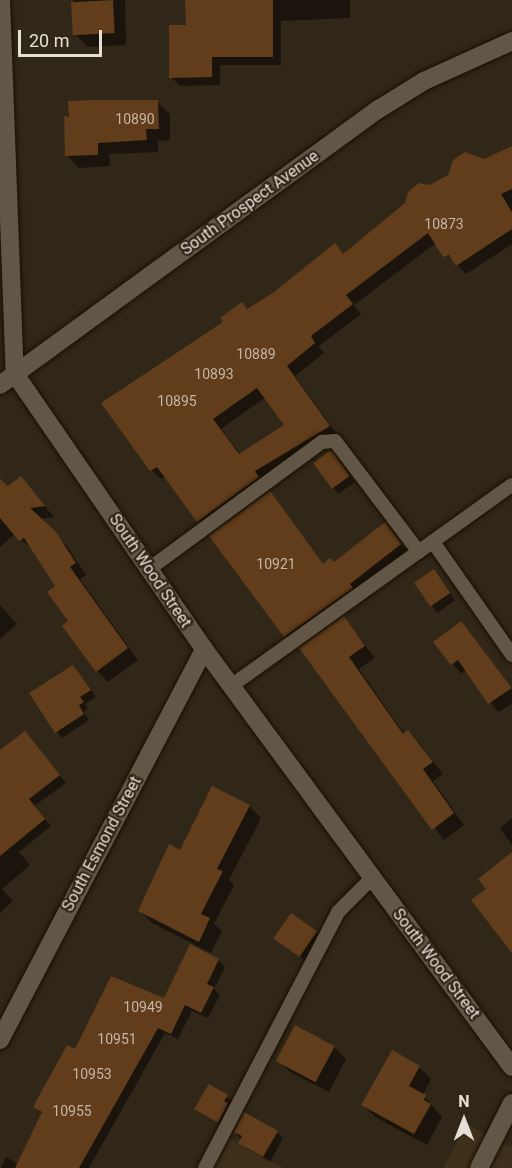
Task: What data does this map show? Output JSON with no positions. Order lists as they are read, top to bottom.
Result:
{
  "streets": {
    "street": ["South Prospect Avenue", "South Wood Street", "South Esmond Street"]
  },
  "crossings": [
    ["South Prospect Avenue", "South Wood Street"],
    ["South Wood Street", "South Esmond Street"]
  ],
  "house_numbers": [
    "10890",
    "10873",
    "10889",
    "10893",
    "10895",
    "10921",
    "10949",
    "10951",
    "10953",
    "10955"
  ],
  "scale_bar": "20 m",
  "north": "top"
}
